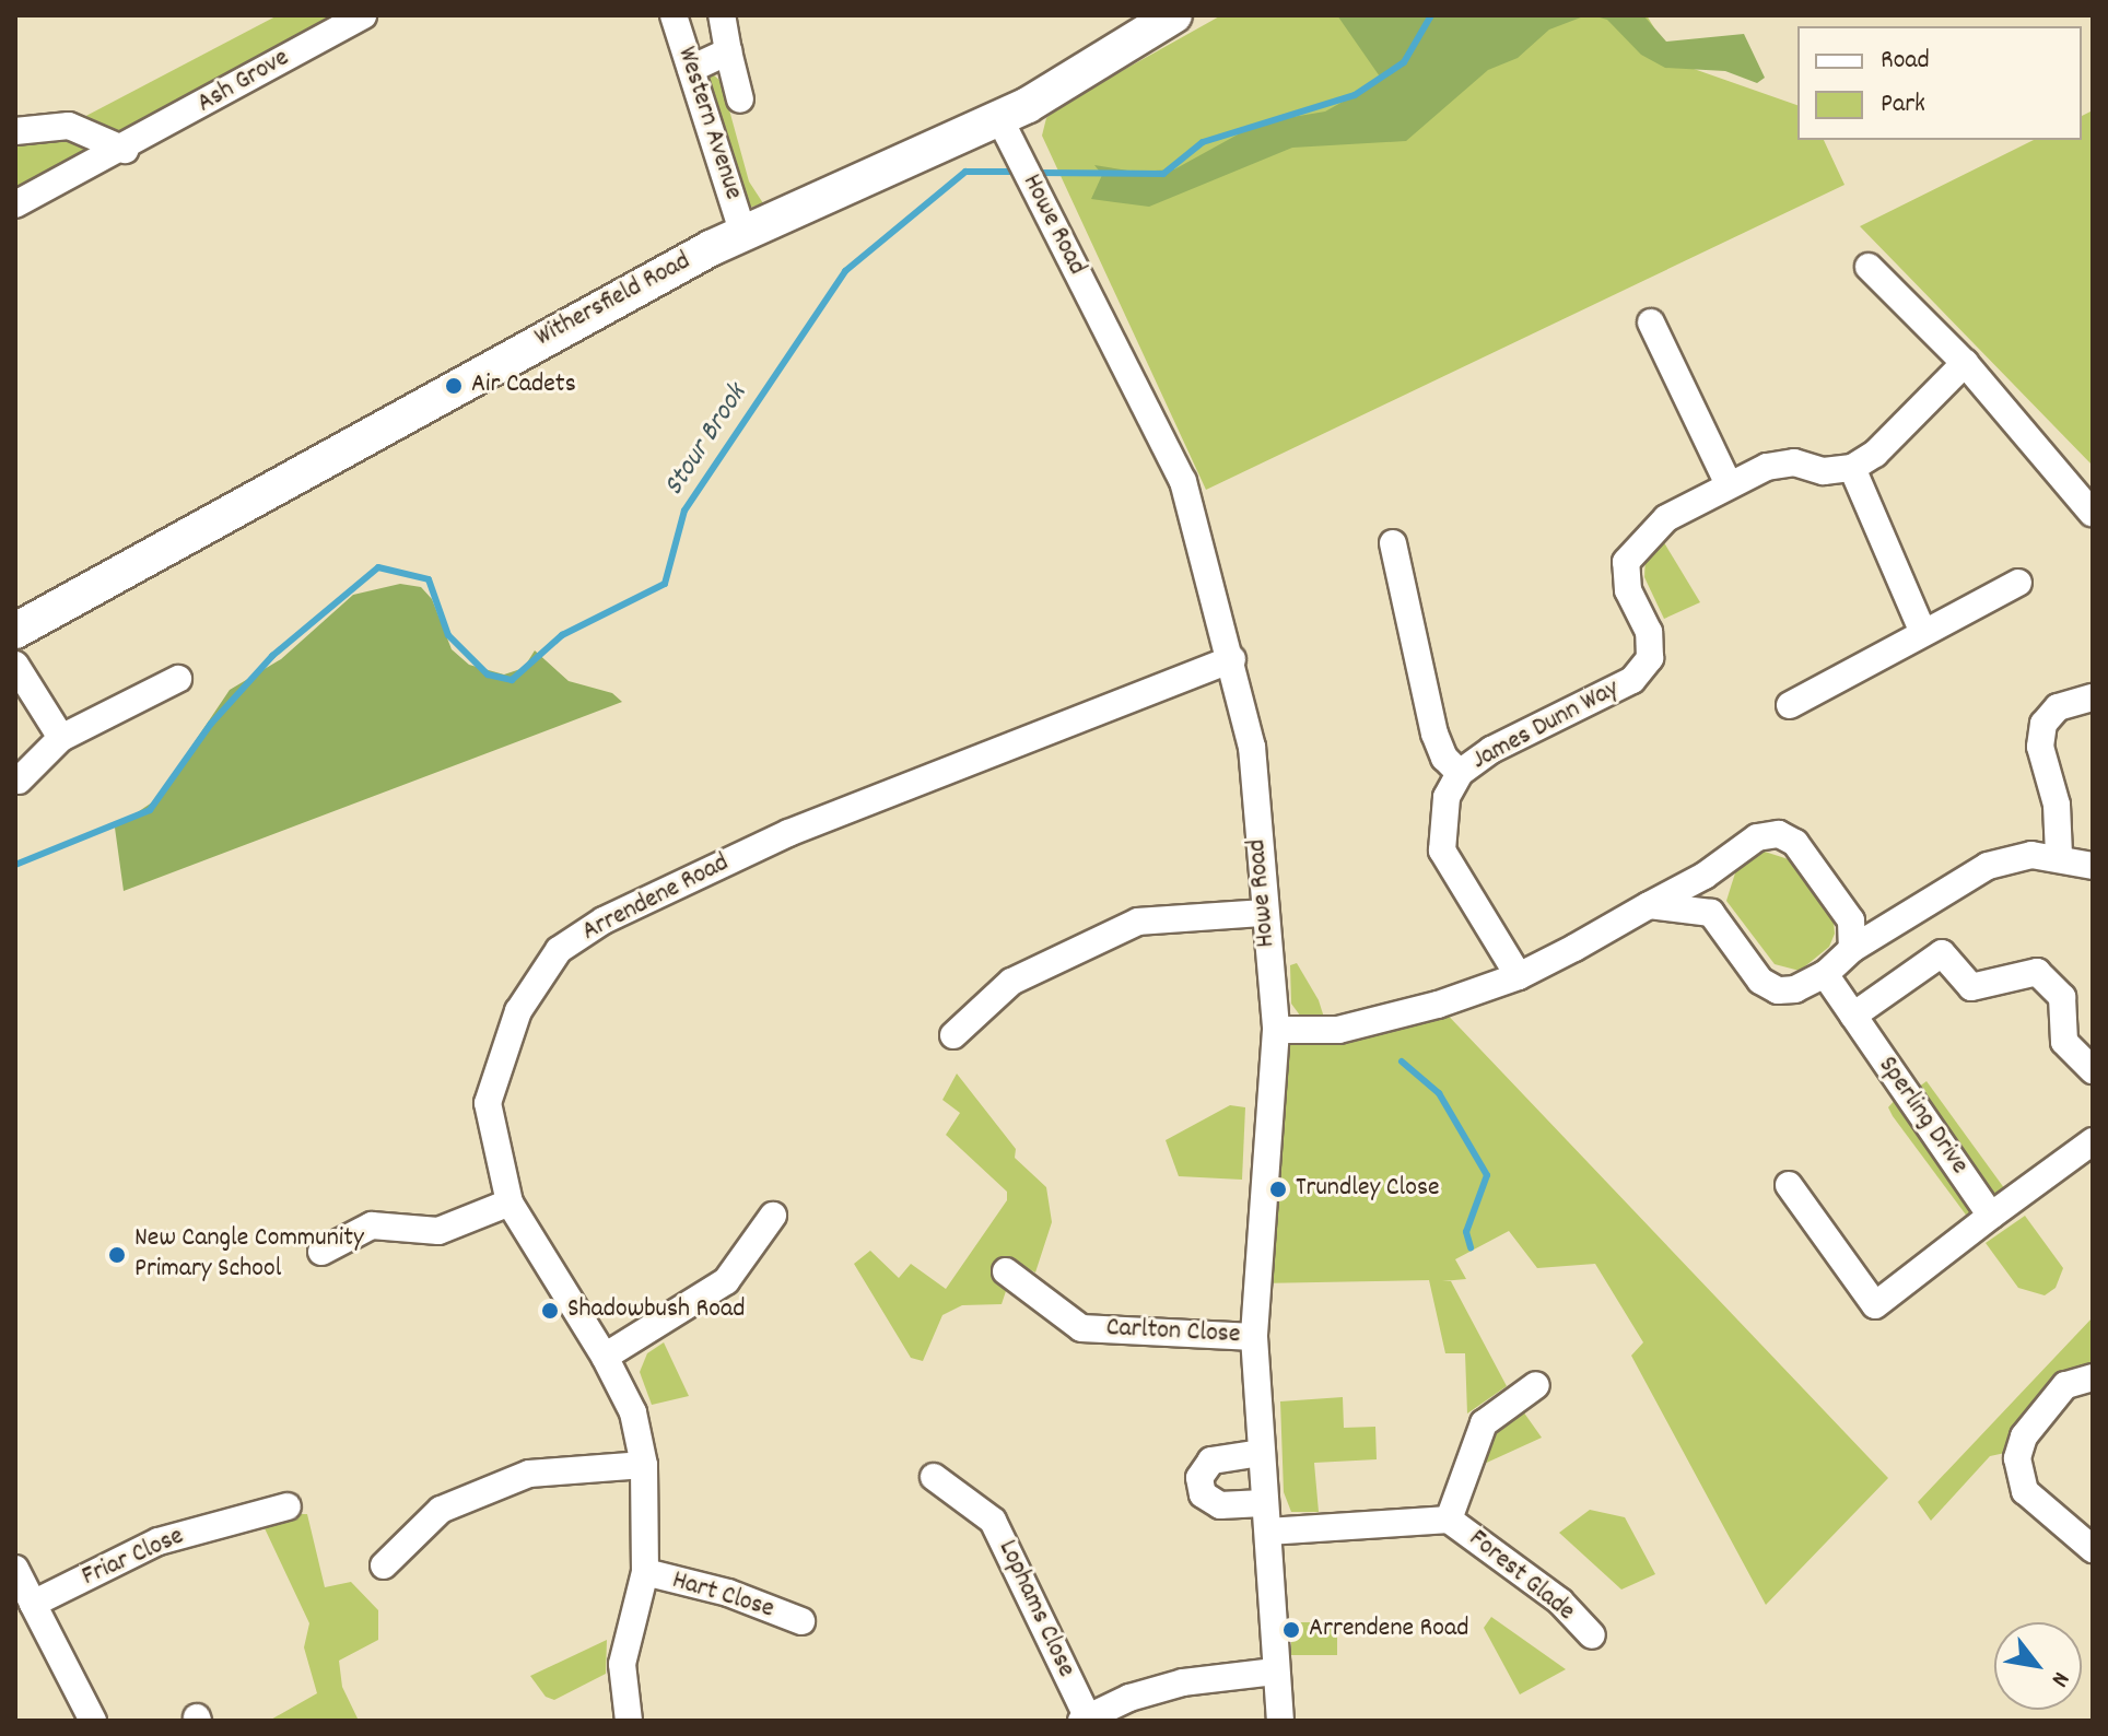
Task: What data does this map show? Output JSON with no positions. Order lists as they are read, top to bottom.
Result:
{
  "streets": {
    "street": [
      "Ash Grove",
      "Western Avenue",
      "Howe Road",
      "Withersfield Road",
      "James Dunn Way",
      "Arrendene Road",
      "Sperling Drive",
      "Carlton Close",
      "Friar Close",
      "Forest Glade",
      "Hart Close",
      "Lophams Close"
    ]
  },
  "crossings": [
    ["Western Avenue", "Withersfield Road"],
    ["Howe Road", "Withersfield Road"],
    ["Howe Road", "Arrendene Road"],
    ["Howe Road", "Carlton Close"],
    ["Howe Road", "Forest Glade"],
    ["Arrendene Road", "Hart Close"]
  ],
  "water": ["Stour Brook"],
  "places": [
    "Air Cadets",
    "Trundley Close",
    "New Cangle Community Primary School",
    "Shadowbush Road",
    "Arrendene Road"
  ],
  "legend": ["Road", "Park"],
  "north": "bottom right"
}
